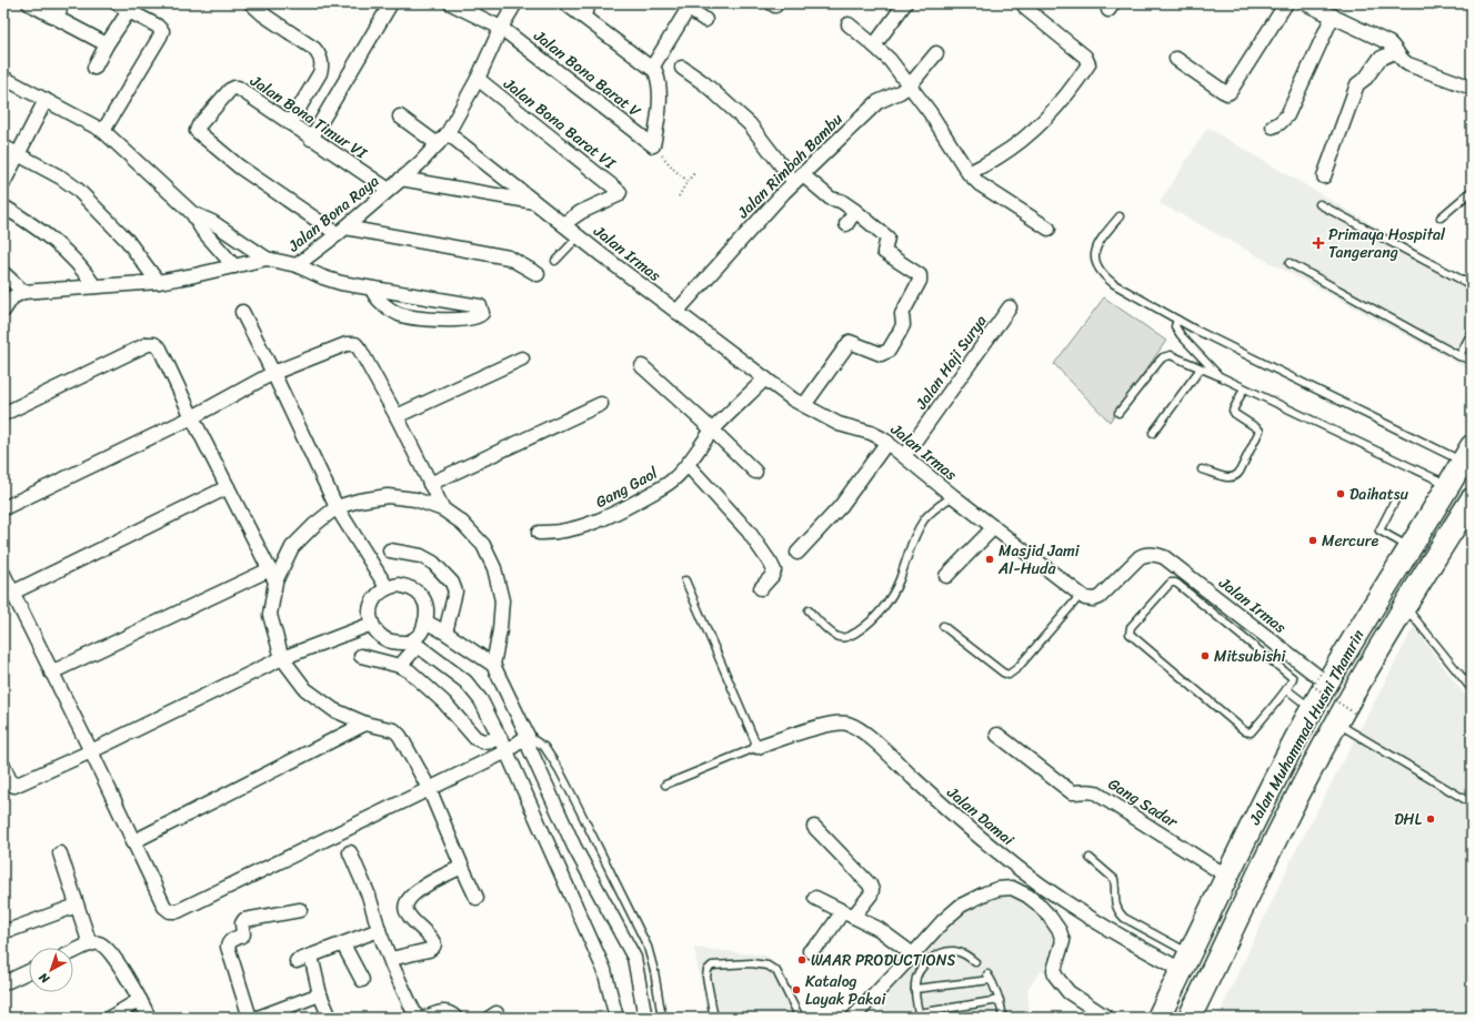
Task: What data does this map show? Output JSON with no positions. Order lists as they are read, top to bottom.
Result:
{
  "streets": {
    "main road": ["Jalan Muhammad Husni Thamrin"],
    "street": [
      "Jalan Bona Barat V",
      "Jalan Bona Timur VI",
      "Jalan Bona Barat VI",
      "Jalan Rimbah Bambu",
      "Jalan Bona Raya",
      "Jalan Irmas",
      "Jalan Haji Surya",
      "Gang Gaol",
      "Gang Sadar",
      "Jalan Damai"
    ]
  },
  "crossings": [
    ["Jalan Bona Barat V", "Jalan Bona Raya"],
    ["Jalan Bona Timur VI", "Jalan Bona Raya"],
    ["Jalan Bona Barat VI", "Jalan Bona Raya"],
    ["Jalan Bona Barat VI", "Jalan Irmas"],
    ["Jalan Rimbah Bambu", "Jalan Irmas"],
    ["Jalan Bona Raya", "Jalan Irmas"],
    ["Jalan Irmas", "Jalan Haji Surya"],
    ["Jalan Irmas", "Gang Gaol"],
    ["Jalan Irmas", "Jalan Muhammad Husni Thamrin"],
    ["Jalan Muhammad Husni Thamrin", "Gang Sadar"],
    ["Jalan Muhammad Husni Thamrin", "Jalan Damai"]
  ],
  "places": {
    "health": ["Primaya Hospital Tangerang"],
    "other": [
      "Daihatsu",
      "Mercure",
      "Masjid Jami Al-Huda",
      "Mitsubishi",
      "DHL",
      "WAAR PRODUCTIONS",
      "Katalog Layak Pakai"
    ]
  },
  "north": "bottom left"
}
